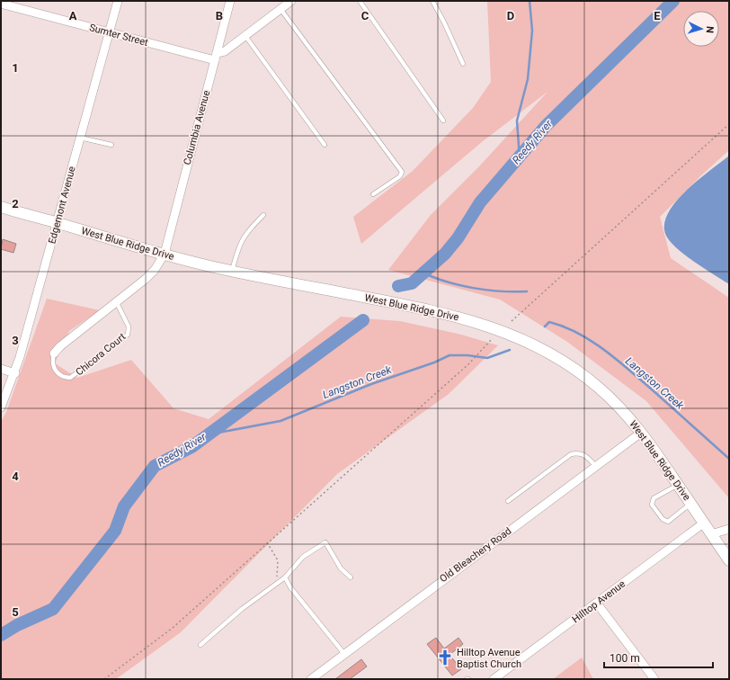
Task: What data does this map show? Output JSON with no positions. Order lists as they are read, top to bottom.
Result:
{
  "streets": {
    "main road": ["West Blue Ridge Drive"],
    "street": [
      "Sumter Street",
      "Columbia Avenue",
      "Edgemont Avenue",
      "Chicora Court",
      "Old Bleachery Road",
      "Hilltop Avenue"
    ]
  },
  "crossings": [
    ["Sumter Street", "Columbia Avenue"],
    ["Sumter Street", "Edgemont Avenue"],
    ["Columbia Avenue", "West Blue Ridge Drive"],
    ["Columbia Avenue", "Chicora Court"],
    ["Edgemont Avenue", "West Blue Ridge Drive"],
    ["West Blue Ridge Drive", "Chicora Court"],
    ["West Blue Ridge Drive", "Old Bleachery Road"],
    ["West Blue Ridge Drive", "Hilltop Avenue"]
  ],
  "water": ["Reedy River", "Langston Creek"],
  "places": {
    "church": ["Hilltop Avenue Baptist Church"]
  },
  "scale_bar": "100 m",
  "north": "right",
  "grid": {
    "columns": [
      "A",
      "B",
      "C",
      "D",
      "E"
    ],
    "rows": [
      "1",
      "2",
      "3",
      "4",
      "5"
    ]
  }
}
